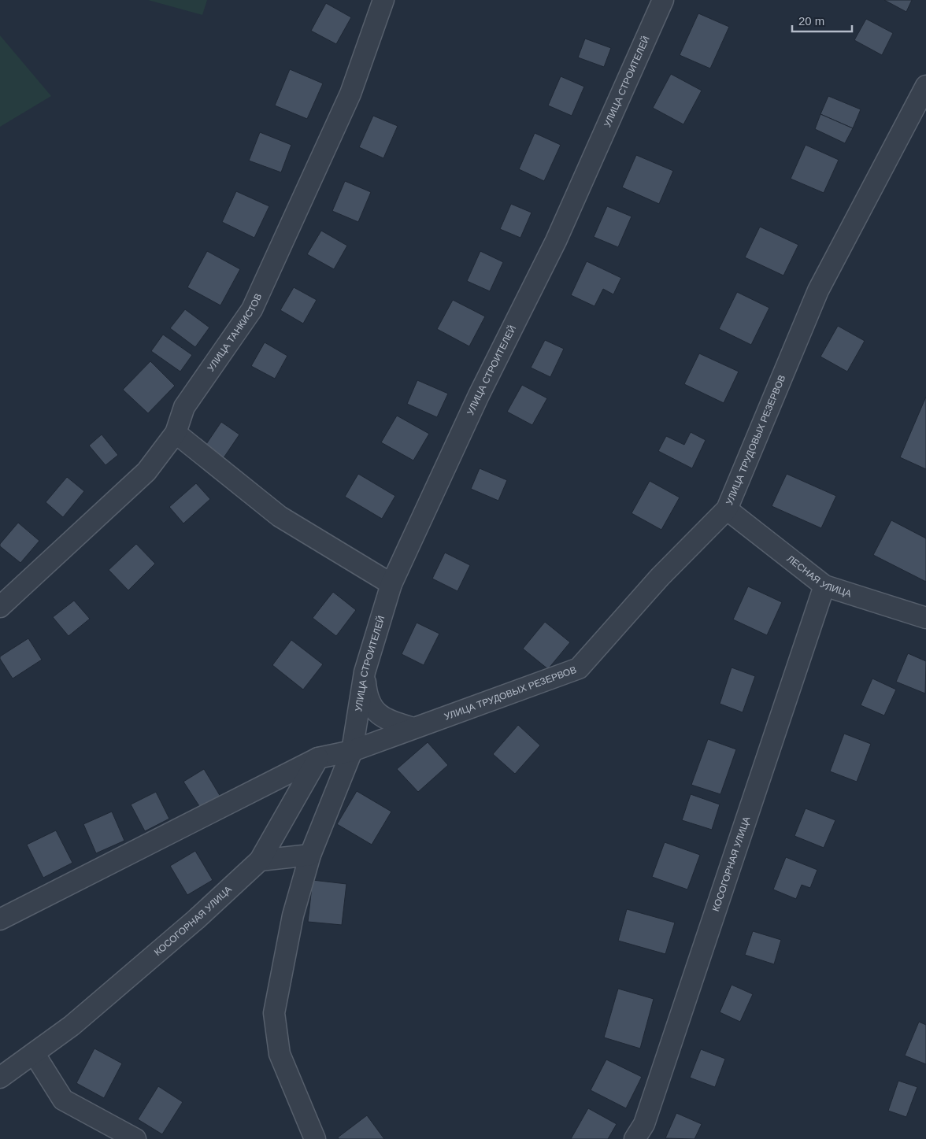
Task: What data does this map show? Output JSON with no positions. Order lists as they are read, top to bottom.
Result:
{
  "streets": {
    "street": [
      "УЛИЦА СТРОИТЕЛЕЙ",
      "УЛИЦА ТАНКИСТОВ",
      "УЛИЦА ТРУДОВЫХ РЕЗЕРВОВ",
      "ЛЕСНАЯ УЛИЦА",
      "КОСОГОРНАЯ УЛИЦА"
    ]
  },
  "crossings": [
    ["УЛИЦА СТРОИТЕЛЕЙ", "УЛИЦА ТРУДОВЫХ РЕЗЕРВОВ"],
    ["УЛИЦА ТРУДОВЫХ РЕЗЕРВОВ", "ЛЕСНАЯ УЛИЦА"],
    ["ЛЕСНАЯ УЛИЦА", "КОСОГОРНАЯ УЛИЦА"]
  ],
  "scale_bar": "20 m"
}
